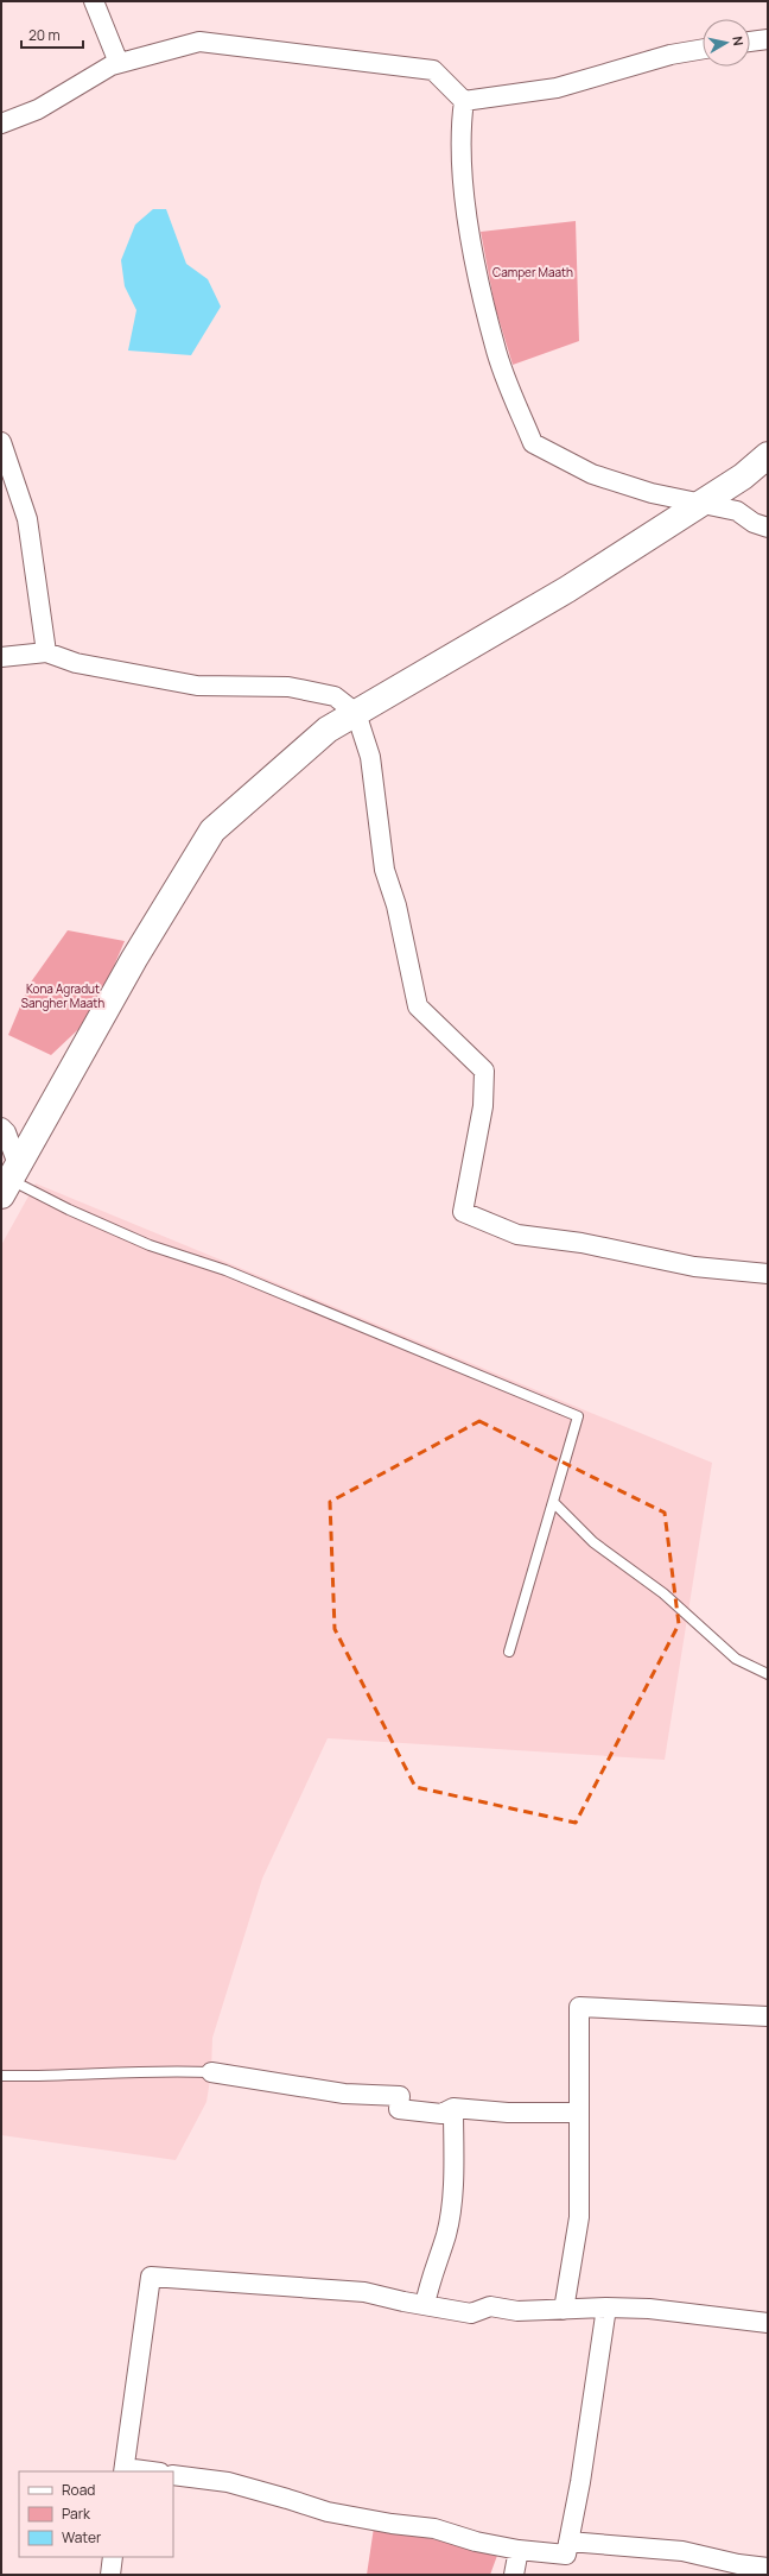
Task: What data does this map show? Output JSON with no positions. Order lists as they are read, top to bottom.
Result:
{
  "parks": ["Camper Maath", "Kona Agradut Sangher Maath"],
  "legend": ["Road", "Park", "Water"],
  "scale_bar": "20 m",
  "north": "right"
}
